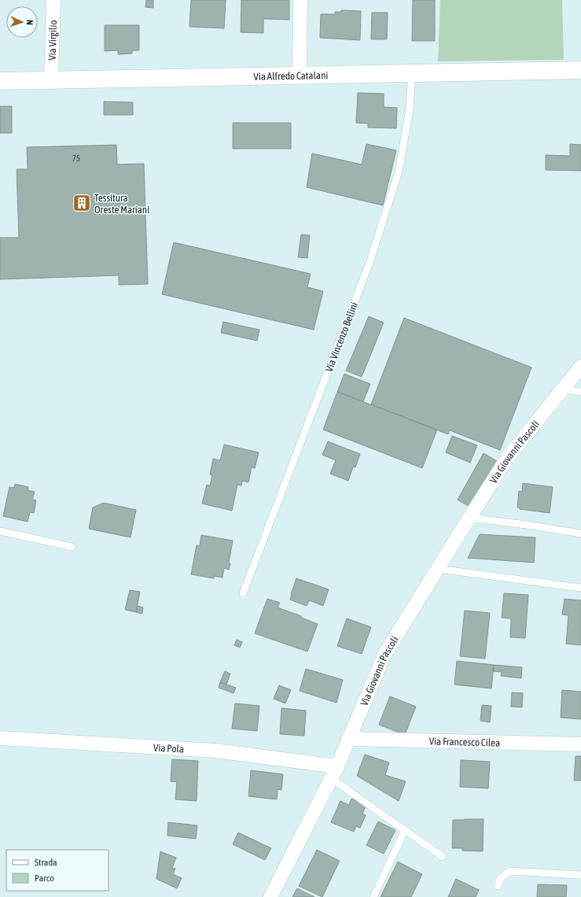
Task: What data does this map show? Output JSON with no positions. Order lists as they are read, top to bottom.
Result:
{
  "streets": {
    "main road": ["Via Alfredo Catalani"],
    "street": [
      "Via Virgilio",
      "Via Giovanni Pascoli",
      "Via Francesco Cilea",
      "Via Pola"
    ],
    "lane": ["Via Vincenzo Bellini"]
  },
  "crossings": [
    ["Via Virgilio", "Via Alfredo Catalani"],
    ["Via Alfredo Catalani", "Via Vincenzo Bellini"],
    ["Via Giovanni Pascoli", "Via Francesco Cilea"],
    ["Via Giovanni Pascoli", "Via Pola"]
  ],
  "places": {
    "building": ["Tessitura Oreste Mariani"]
  },
  "house_numbers": ["75"],
  "legend": ["Strada", "Parco"],
  "north": "right"
}
